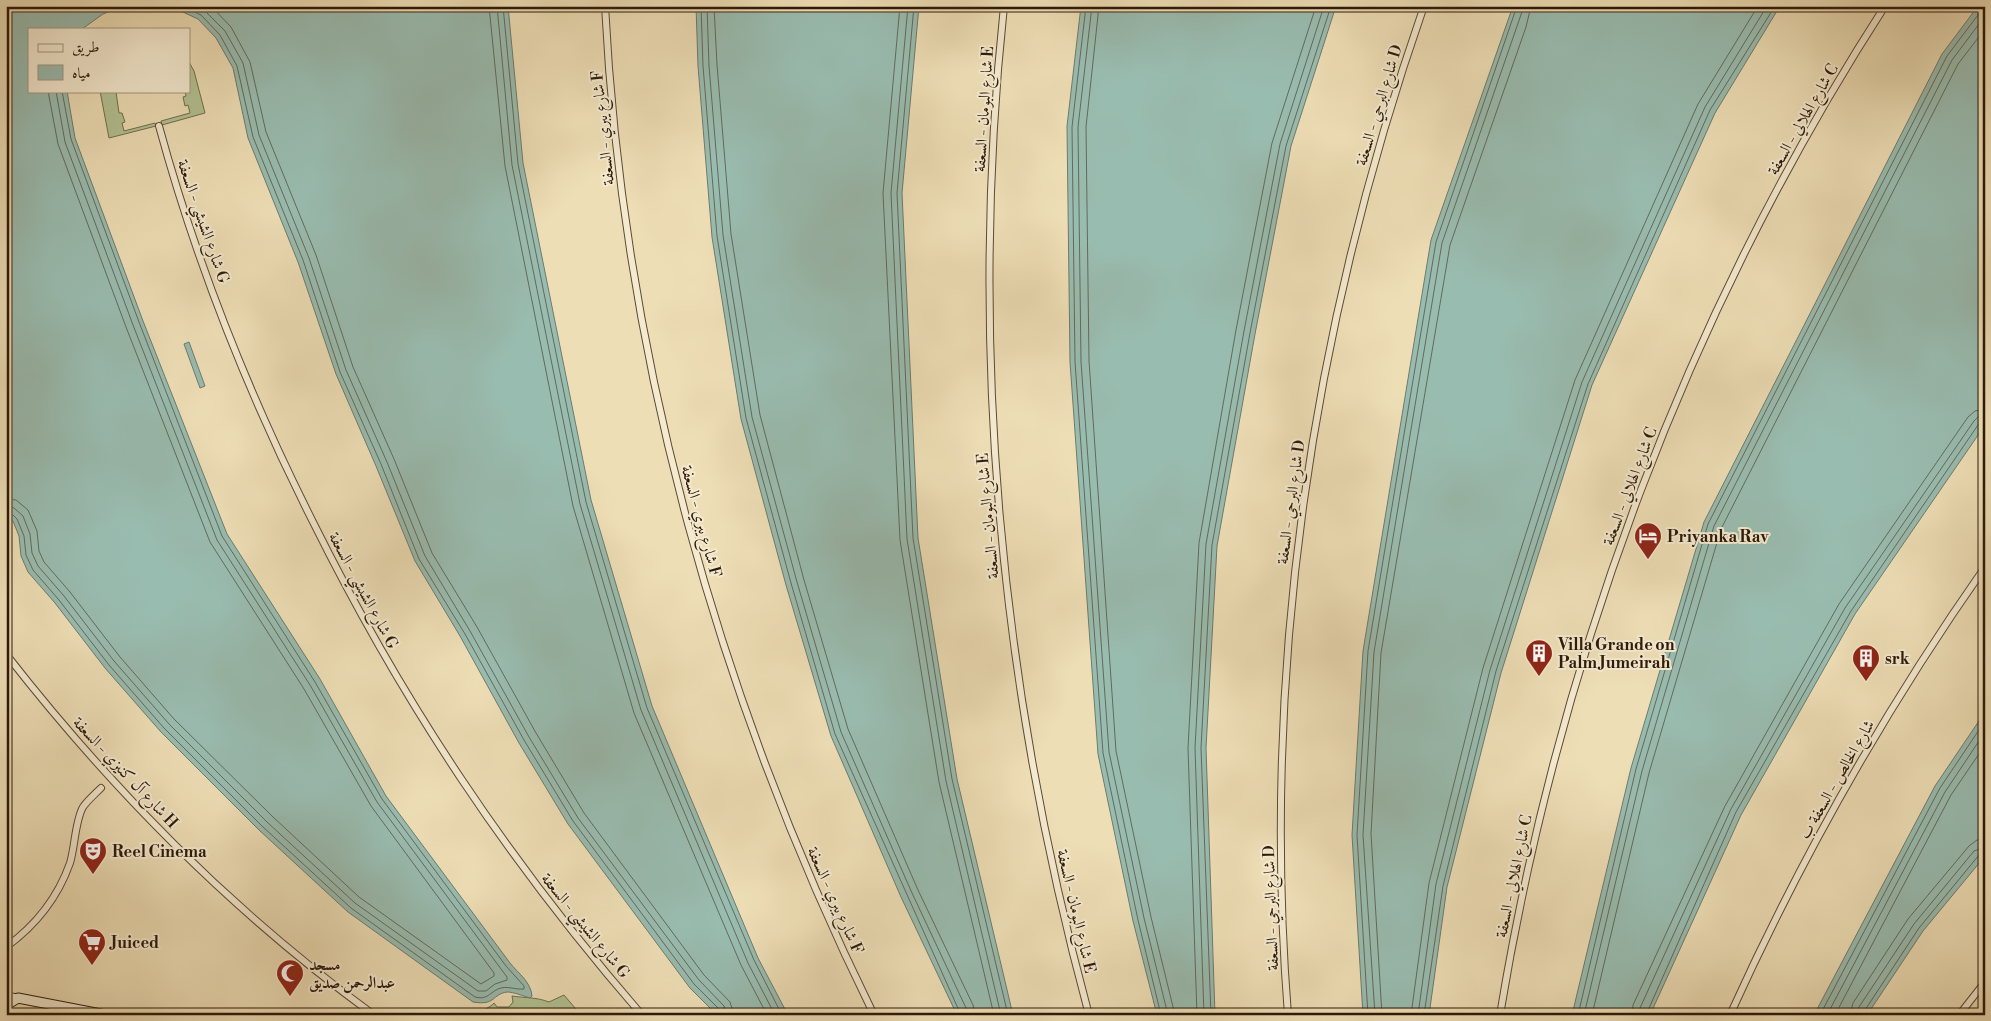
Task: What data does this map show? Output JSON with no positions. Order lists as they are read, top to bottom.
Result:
{
  "streets": {
    "street": [
      "شارع البرحي - السعفة D",
      "شارع البومان - السعفة E",
      "شارع الهلالي - السعفة C",
      "شارع يبري - السعفة F",
      "شارع الشيشي - السعفة G",
      "شارع آل كنيزي - السعفة H",
      "شارع الخالص - السعفة ب"
    ]
  },
  "places": {
    "hotel": ["Priyanka Rav"],
    "building": ["Villa Grande on Palm Jumeirah", "srk"],
    "theatre": ["Reel Cinema"],
    "supermarket": ["Juiced"],
    "mosque": ["مسجد عبدالرحمن صديق"]
  },
  "legend": ["طريق", "مياه"]
}
